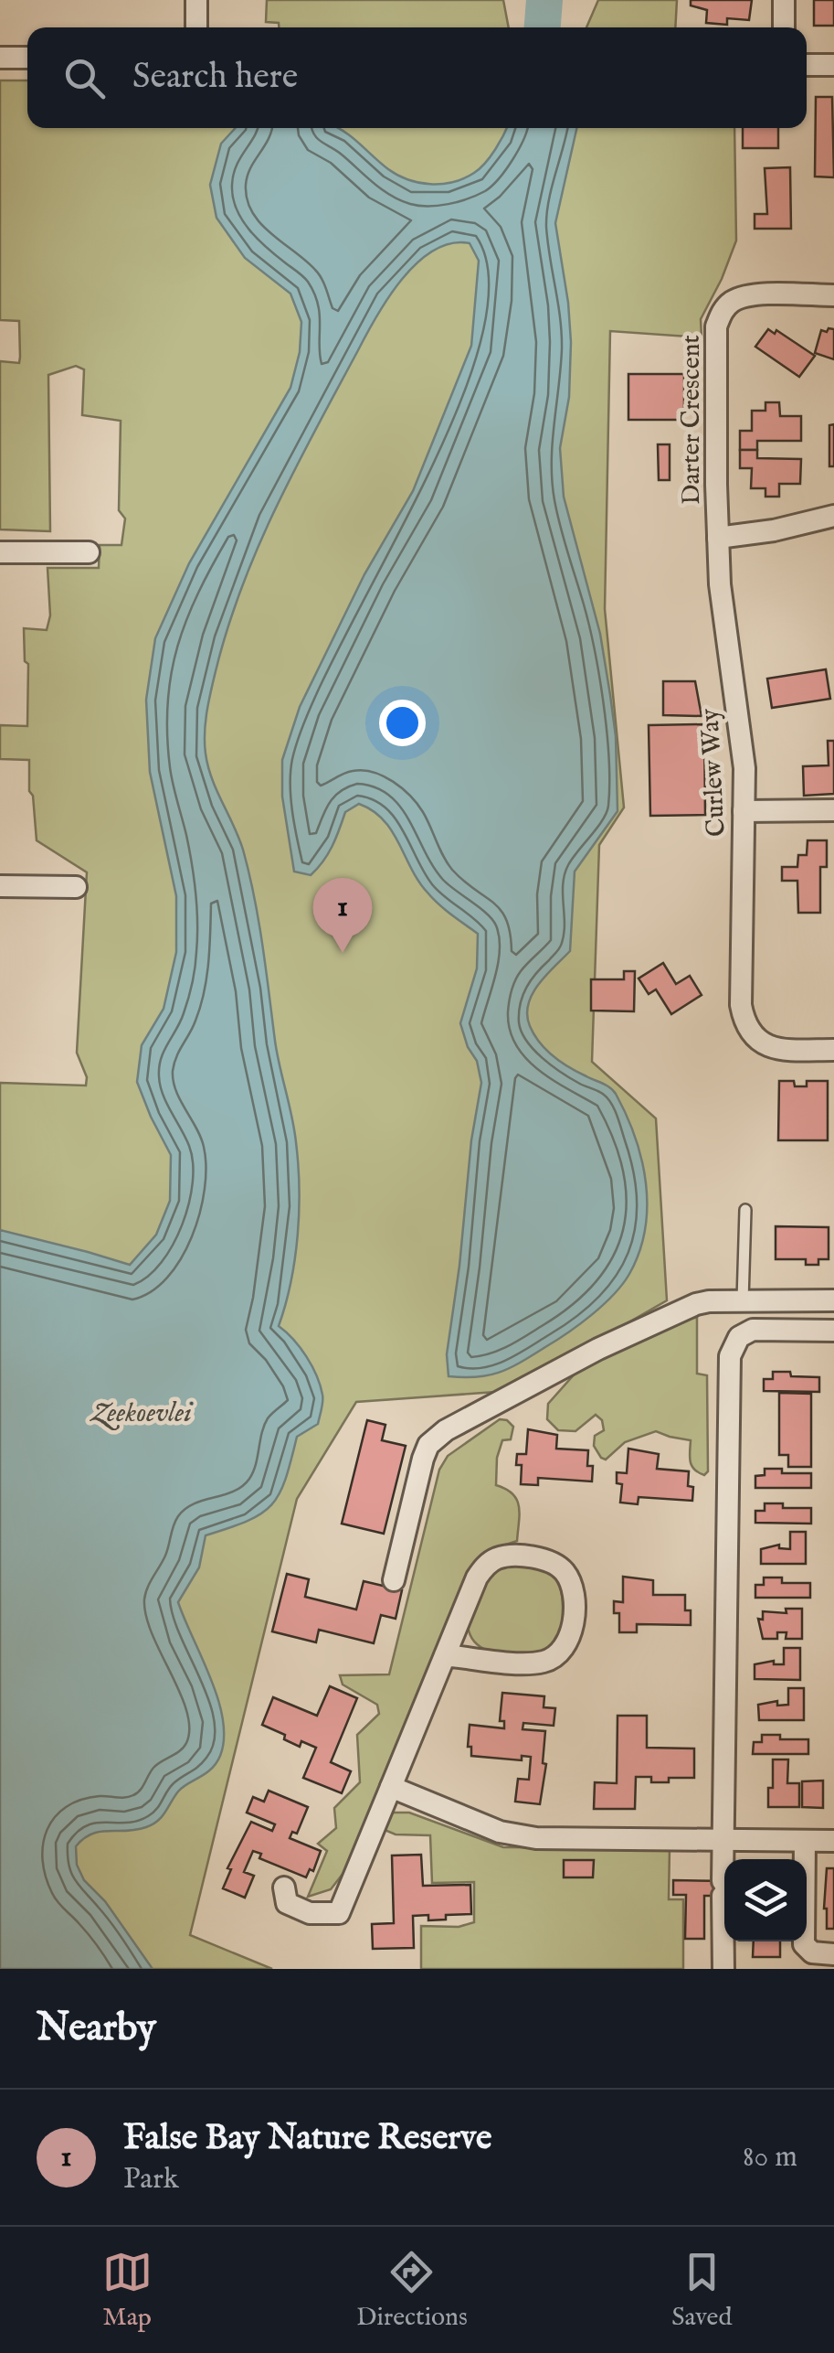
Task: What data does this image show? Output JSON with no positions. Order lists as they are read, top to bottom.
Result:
{
  "streets": {
    "street": ["Darter Crescent", "Curlew Way"]
  },
  "crossings": [
    ["Darter Crescent", "Curlew Way"]
  ],
  "water": ["Zeekoevlei"],
  "page": {
    "search": "Search here",
    "pins": "1",
    "heading": "Nearby",
    "list": [
      {
        "mark": "1",
        "name": "False Bay Nature Reserve",
        "note": "Park",
        "value": "80 m"
      }
    ],
    "nav": ["Map", "Directions", "Saved"]
  }
}
